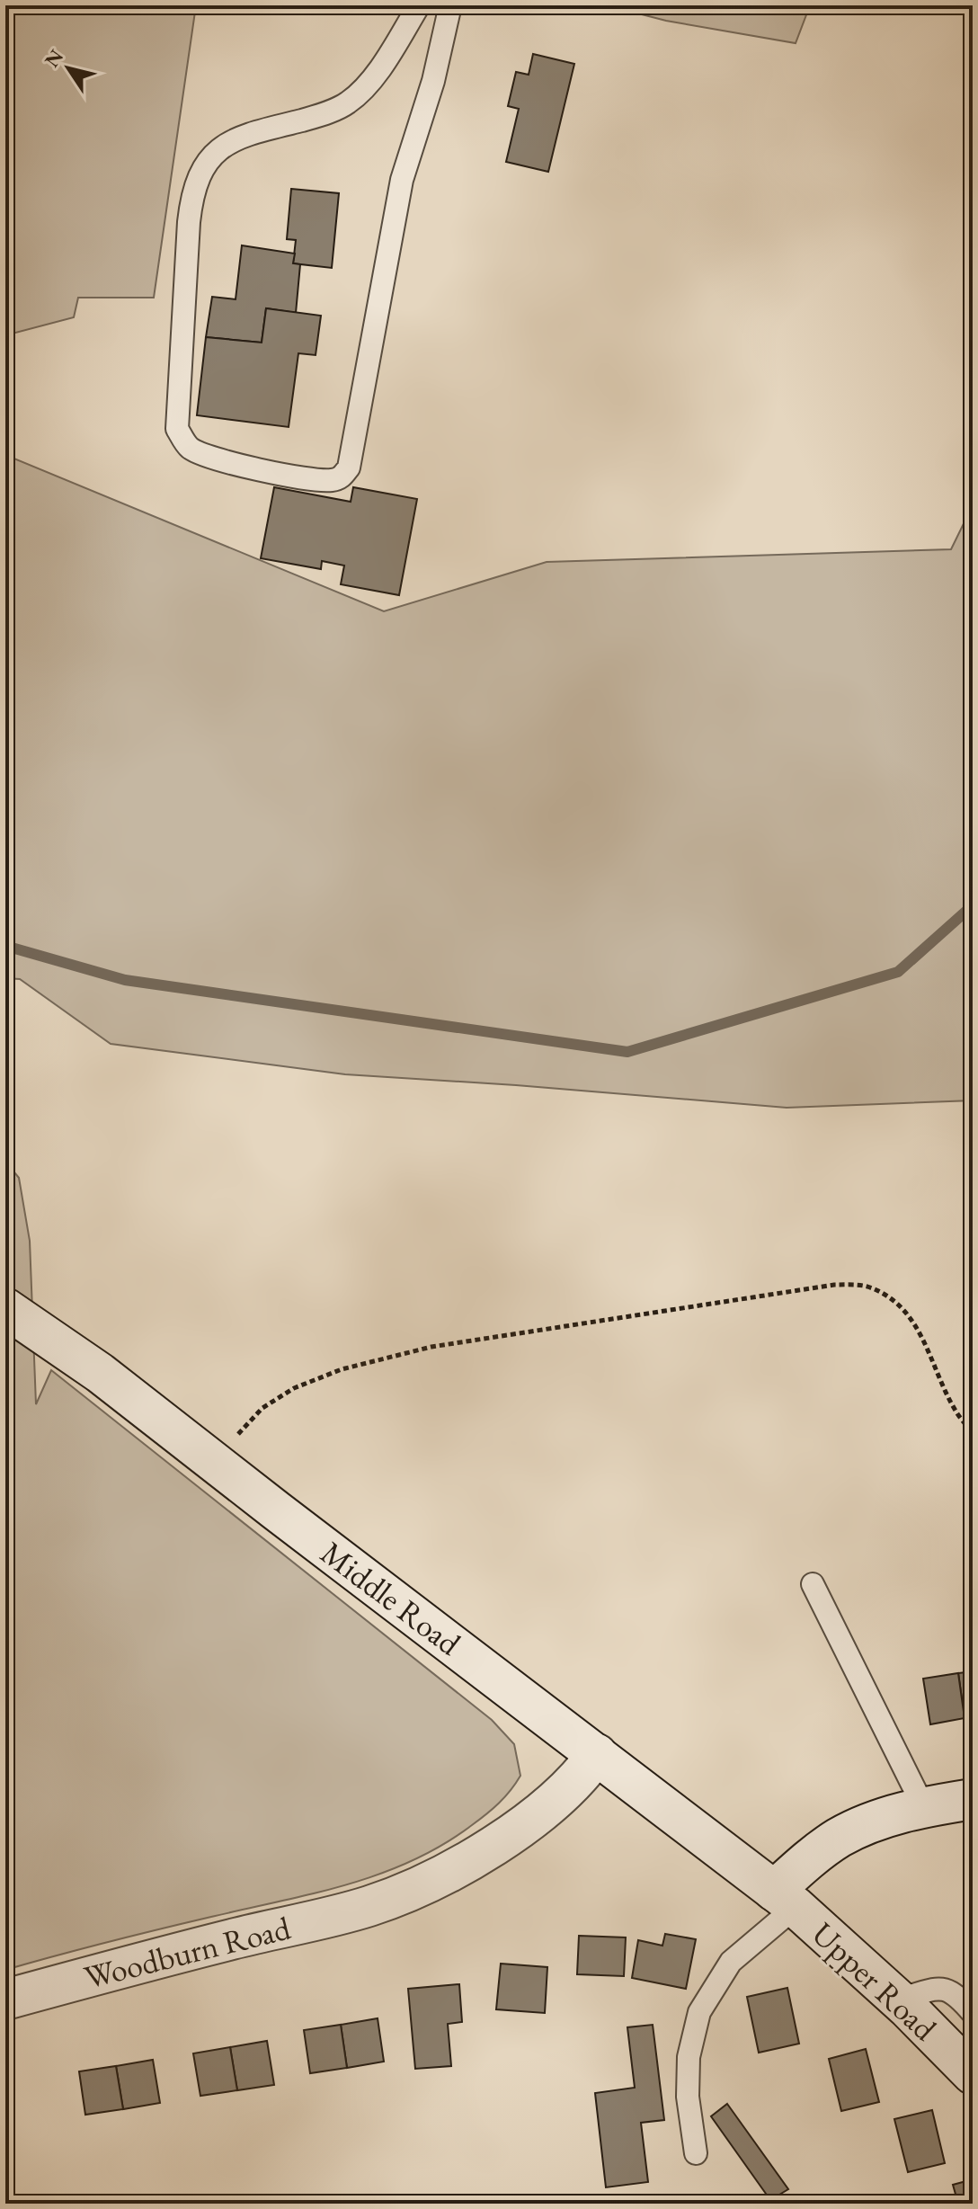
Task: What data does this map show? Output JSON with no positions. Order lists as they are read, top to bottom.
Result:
{
  "streets": {
    "main road": ["Middle Road", "Woodburn Road", "Upper Road"]
  },
  "crossings": [
    ["Middle Road", "Woodburn Road"],
    ["Middle Road", "Upper Road"]
  ],
  "north": "top left"
}
